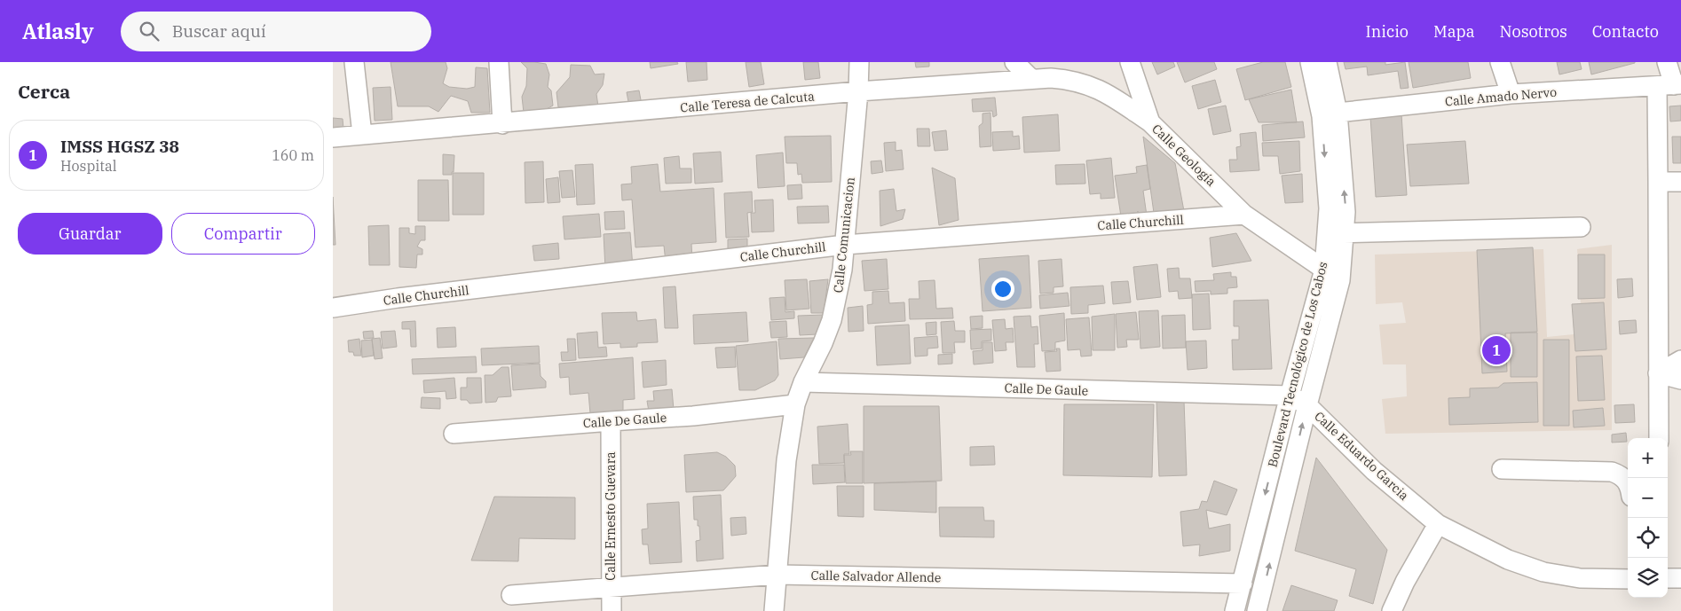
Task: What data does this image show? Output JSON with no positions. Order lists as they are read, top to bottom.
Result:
{
  "streets": {
    "street": [
      "Calle Amado Nervo",
      "Calle Teresa de Calcuta",
      "Calle Geología",
      "Calle Churchill",
      "Calle Comunicacion",
      "Boulevard Tecnológico de Los Cabos",
      "Calle De Gaule",
      "Calle Eduardo Garcia",
      "Calle Ernesto Guevara",
      "Calle Salvador Allende"
    ]
  },
  "crossings": [
    ["Calle Amado Nervo", "Boulevard Tecnológico de Los Cabos"],
    ["Calle Teresa de Calcuta", "Calle Geología"],
    ["Calle Teresa de Calcuta", "Calle Comunicacion"],
    ["Calle Geología", "Calle Churchill"],
    ["Calle Churchill", "Calle Comunicacion"],
    ["Calle Comunicacion", "Calle De Gaule"],
    ["Calle Comunicacion", "Calle Salvador Allende"],
    ["Boulevard Tecnológico de Los Cabos", "Calle De Gaule"],
    ["Boulevard Tecnológico de Los Cabos", "Calle Eduardo Garcia"],
    ["Boulevard Tecnológico de Los Cabos", "Calle Salvador Allende"],
    ["Calle De Gaule", "Calle Eduardo Garcia"],
    ["Calle De Gaule", "Calle Ernesto Guevara"],
    ["Calle Ernesto Guevara", "Calle Salvador Allende"]
  ],
  "page": {
    "header": "Atlasly",
    "search": "Buscar aquí",
    "nav": [
      "Inicio",
      "Mapa",
      "Nosotros",
      "Contacto"
    ],
    "heading": "Cerca",
    "list": [
      {
        "mark": "1",
        "name": "IMSS HGSZ 38",
        "note": "Hospital",
        "value": "160 m"
      }
    ],
    "buttons": ["Guardar", "Compartir"],
    "pins": "1",
    "map_buttons": ["+", "−"]
  }
}
